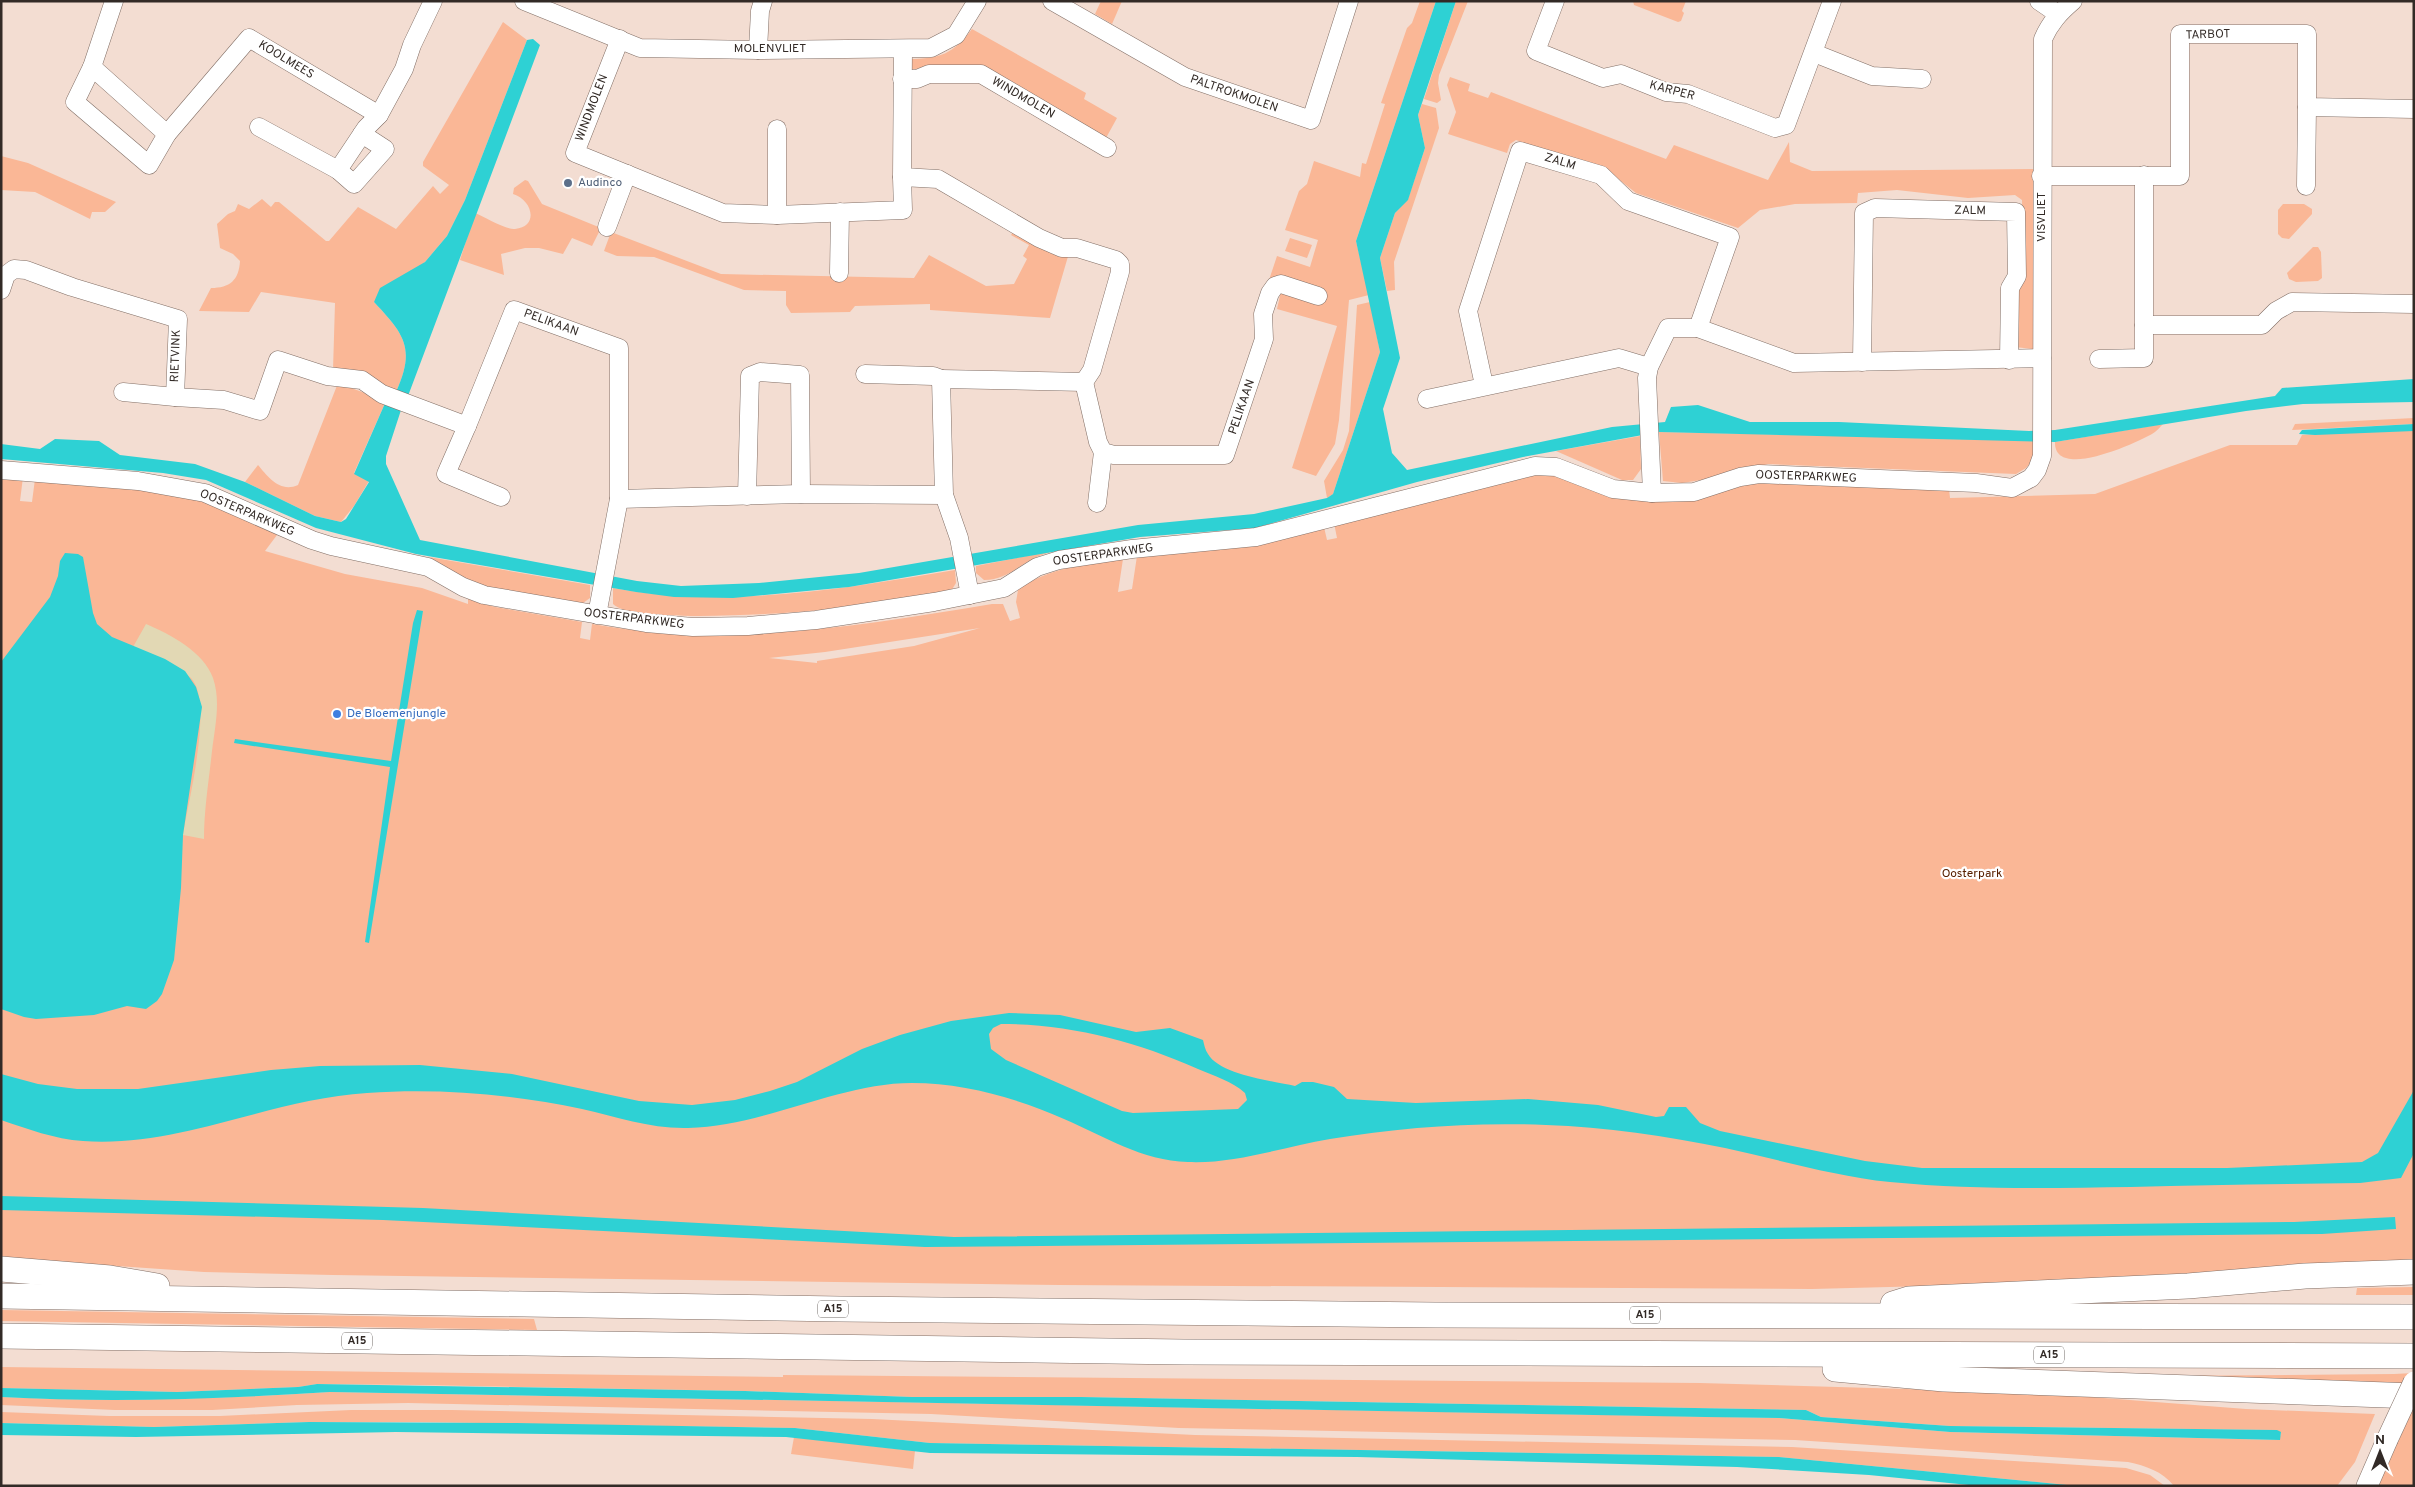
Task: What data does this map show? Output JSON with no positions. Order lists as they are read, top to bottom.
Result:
{
  "streets": {
    "highway": ["A15"],
    "street": [
      "TARBOT",
      "MOLENVLIET",
      "KOOLMEES",
      "KARPER",
      "PALTROKMOLEN",
      "WINDMOLEN",
      "ZALM",
      "VISVLIET",
      "PELIKAAN",
      "RIETVINK",
      "OOSTERPARKWEG"
    ]
  },
  "crossings": [
    ["TARBOT", "VISVLIET"],
    ["MOLENVLIET", "WINDMOLEN"],
    ["VISVLIET", "OOSTERPARKWEG"],
    ["PELIKAAN", "RIETVINK"],
    ["PELIKAAN", "OOSTERPARKWEG"]
  ],
  "parks": ["Oosterpark"],
  "places": ["Audinco", "De Bloemenjungle"],
  "north": "top"
}
